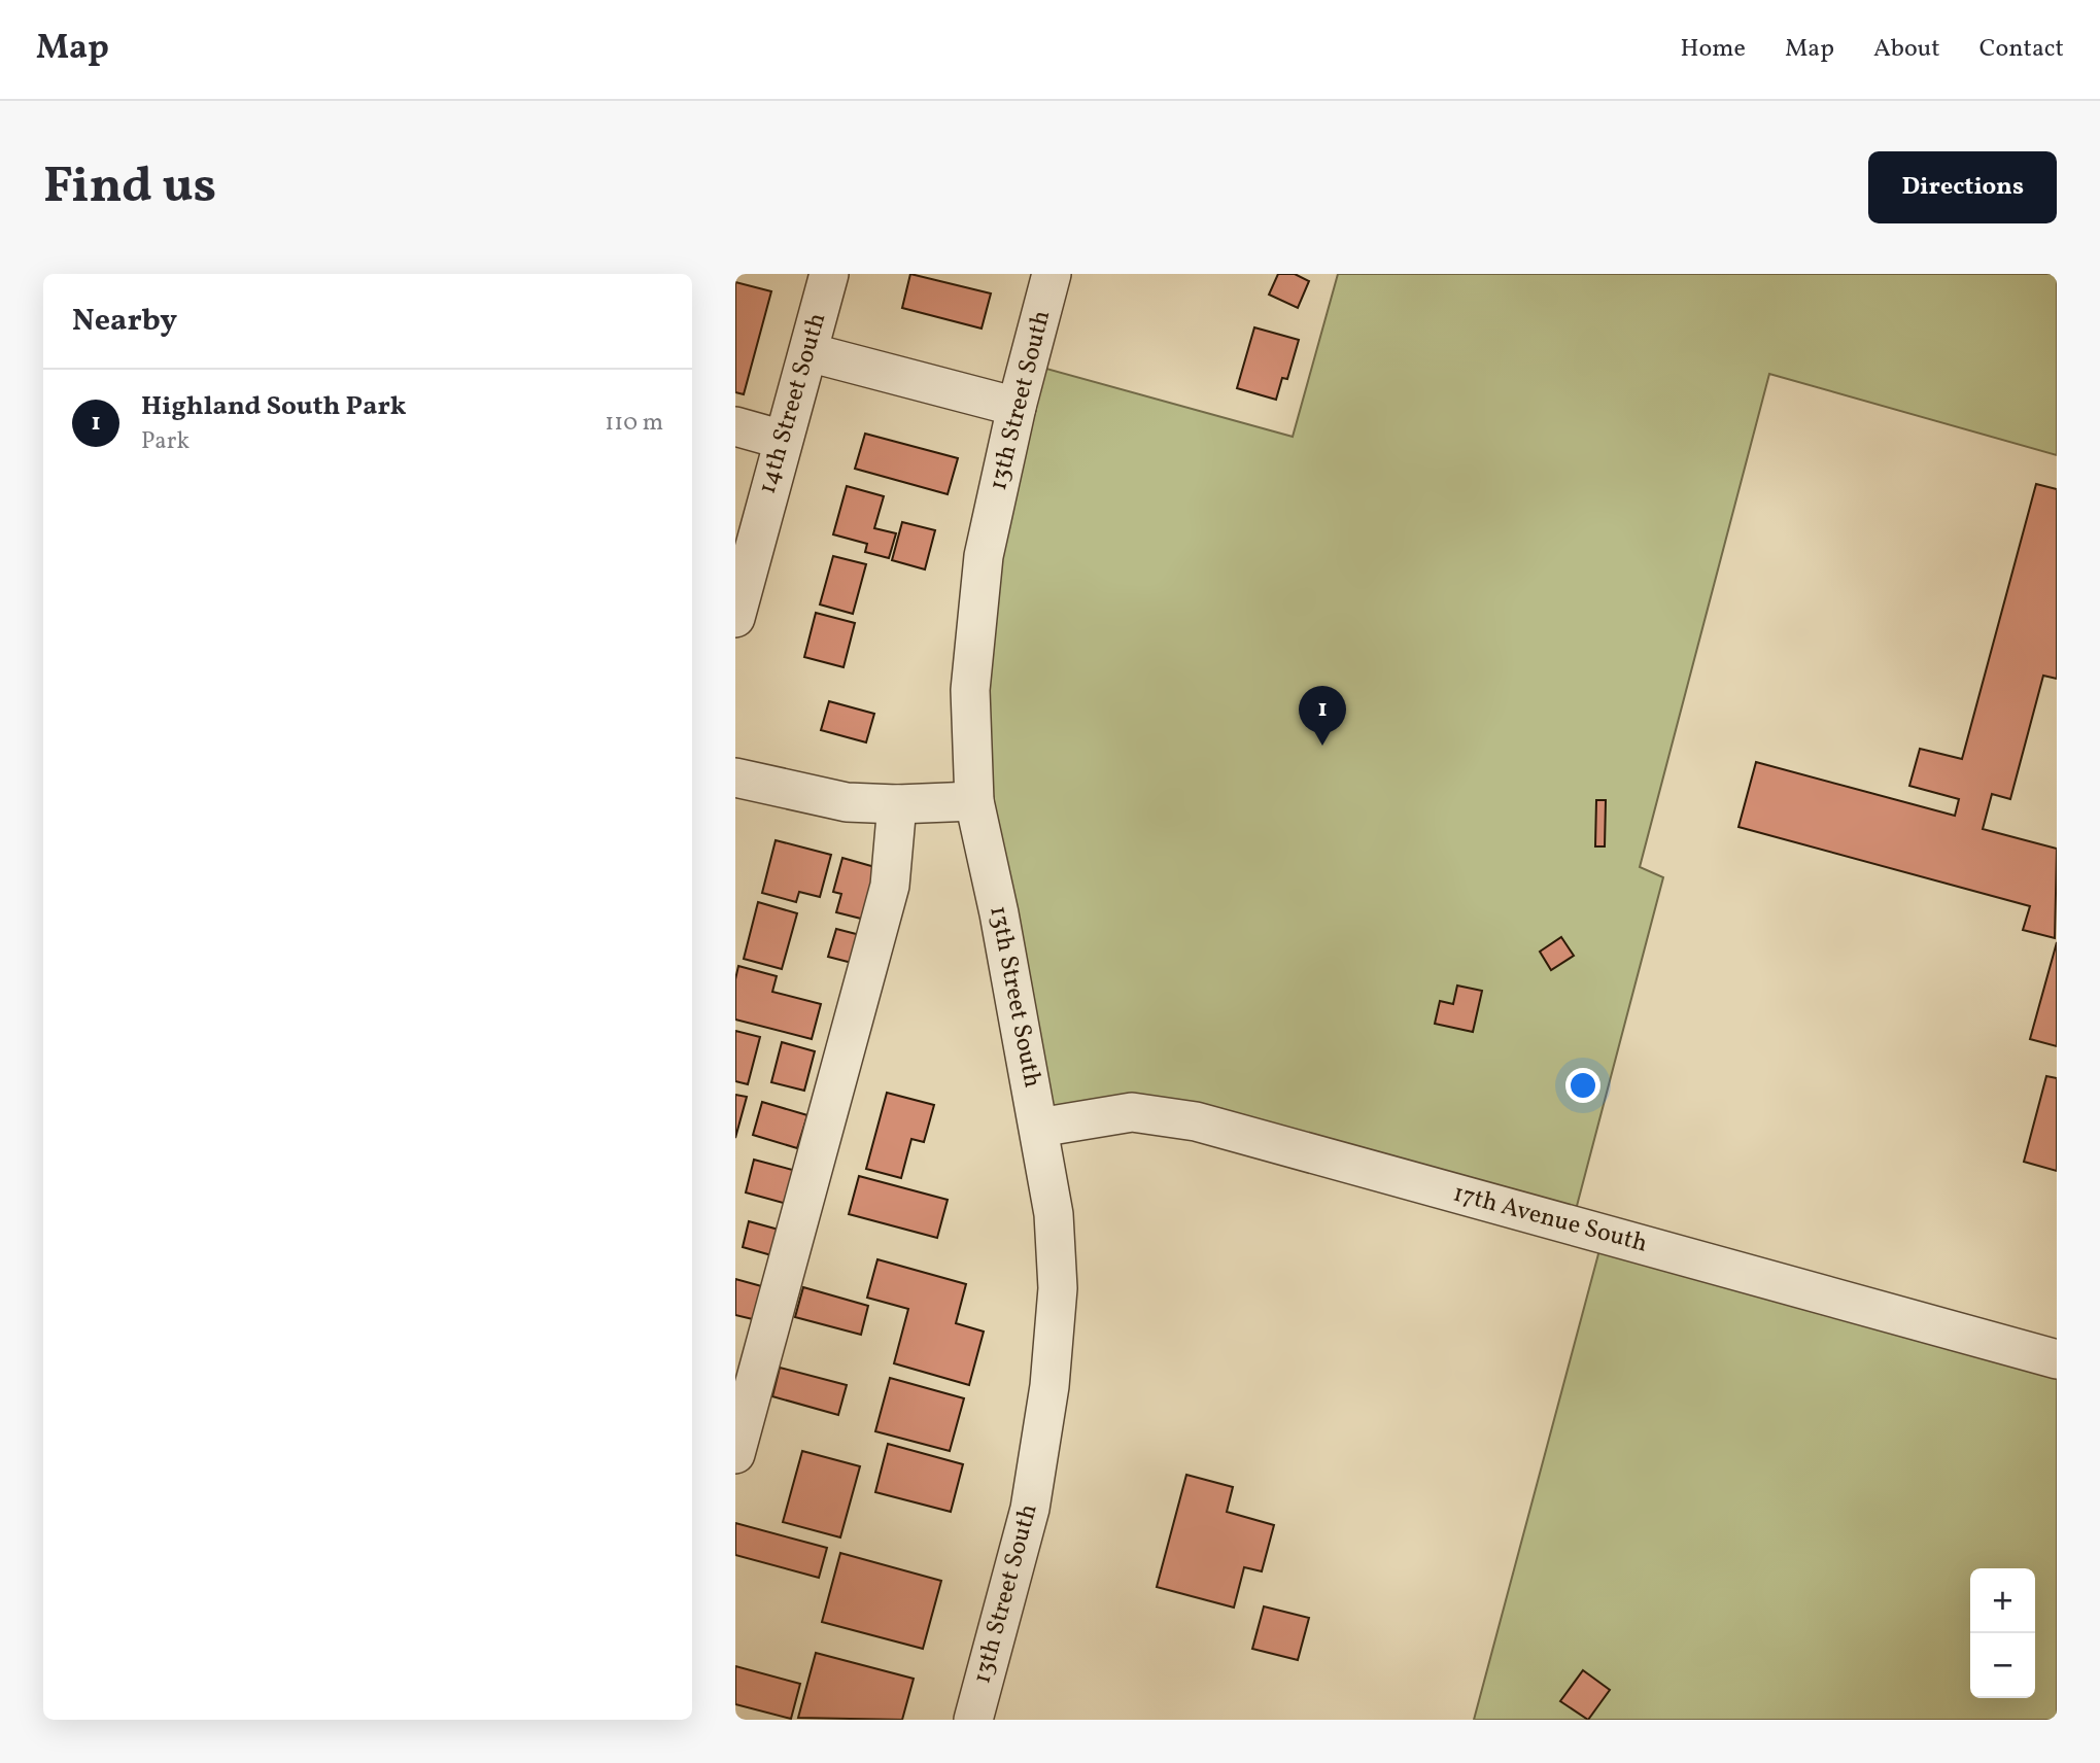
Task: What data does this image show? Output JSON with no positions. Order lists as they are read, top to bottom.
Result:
{
  "streets": {
    "street": ["13th Street South", "14th Street South", "17th Avenue South"]
  },
  "crossings": [
    ["13th Street South", "17th Avenue South"]
  ],
  "page": {
    "header": "Map",
    "nav": [
      "Home",
      "Map",
      "About",
      "Contact"
    ],
    "buttons": "Directions",
    "title": "Find us",
    "heading": "Nearby",
    "list": [
      {
        "mark": "1",
        "name": "Highland South Park",
        "note": "Park",
        "value": "110 m"
      }
    ],
    "pins": "1",
    "map_buttons": ["+", "−"]
  }
}
